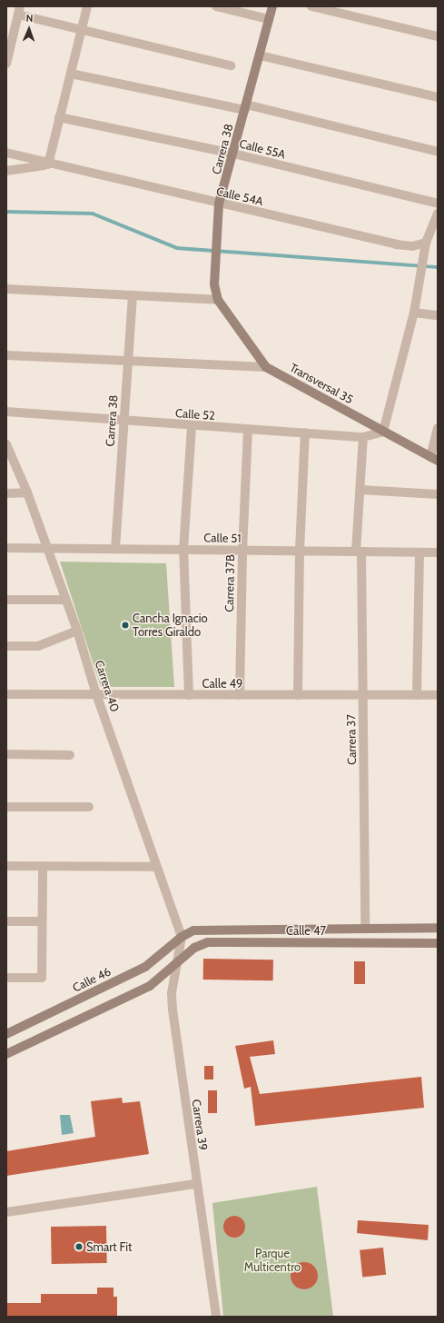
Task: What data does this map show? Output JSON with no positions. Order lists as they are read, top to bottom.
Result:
{
  "streets": {
    "main road": [
      "Carrera 38",
      "Transversal 35",
      "Calle 47",
      "Calle 46"
    ],
    "street": [
      "Calle 55A",
      "Calle 54A",
      "Calle 52",
      "Calle 51",
      "Carrera 37B",
      "Calle 49",
      "Carrera 40",
      "Carrera 37",
      "Carrera 39"
    ]
  },
  "crossings": [
    ["Carrera 38", "Calle 55A"],
    ["Carrera 38", "Calle 54A"],
    ["Carrera 38", "Transversal 35"],
    ["Carrera 38", "Calle 52"],
    ["Carrera 38", "Calle 51"],
    ["Transversal 35", "Calle 52"],
    ["Calle 52", "Carrera 37B"],
    ["Calle 52", "Carrera 37"],
    ["Calle 51", "Carrera 37B"],
    ["Calle 51", "Carrera 40"],
    ["Calle 51", "Carrera 37"],
    ["Carrera 37B", "Calle 49"],
    ["Calle 49", "Carrera 40"],
    ["Calle 49", "Carrera 37"],
    ["Carrera 40", "Calle 47"],
    ["Carrera 40", "Calle 46"],
    ["Carrera 40", "Carrera 39"],
    ["Carrera 37", "Calle 47"],
    ["Calle 47", "Calle 46"],
    ["Calle 47", "Carrera 39"],
    ["Calle 46", "Carrera 39"]
  ],
  "parks": ["Parque Multicentro"],
  "places": ["Cancha Ignacio Torres Giraldo", "Smart Fit"],
  "north": "top"
}
